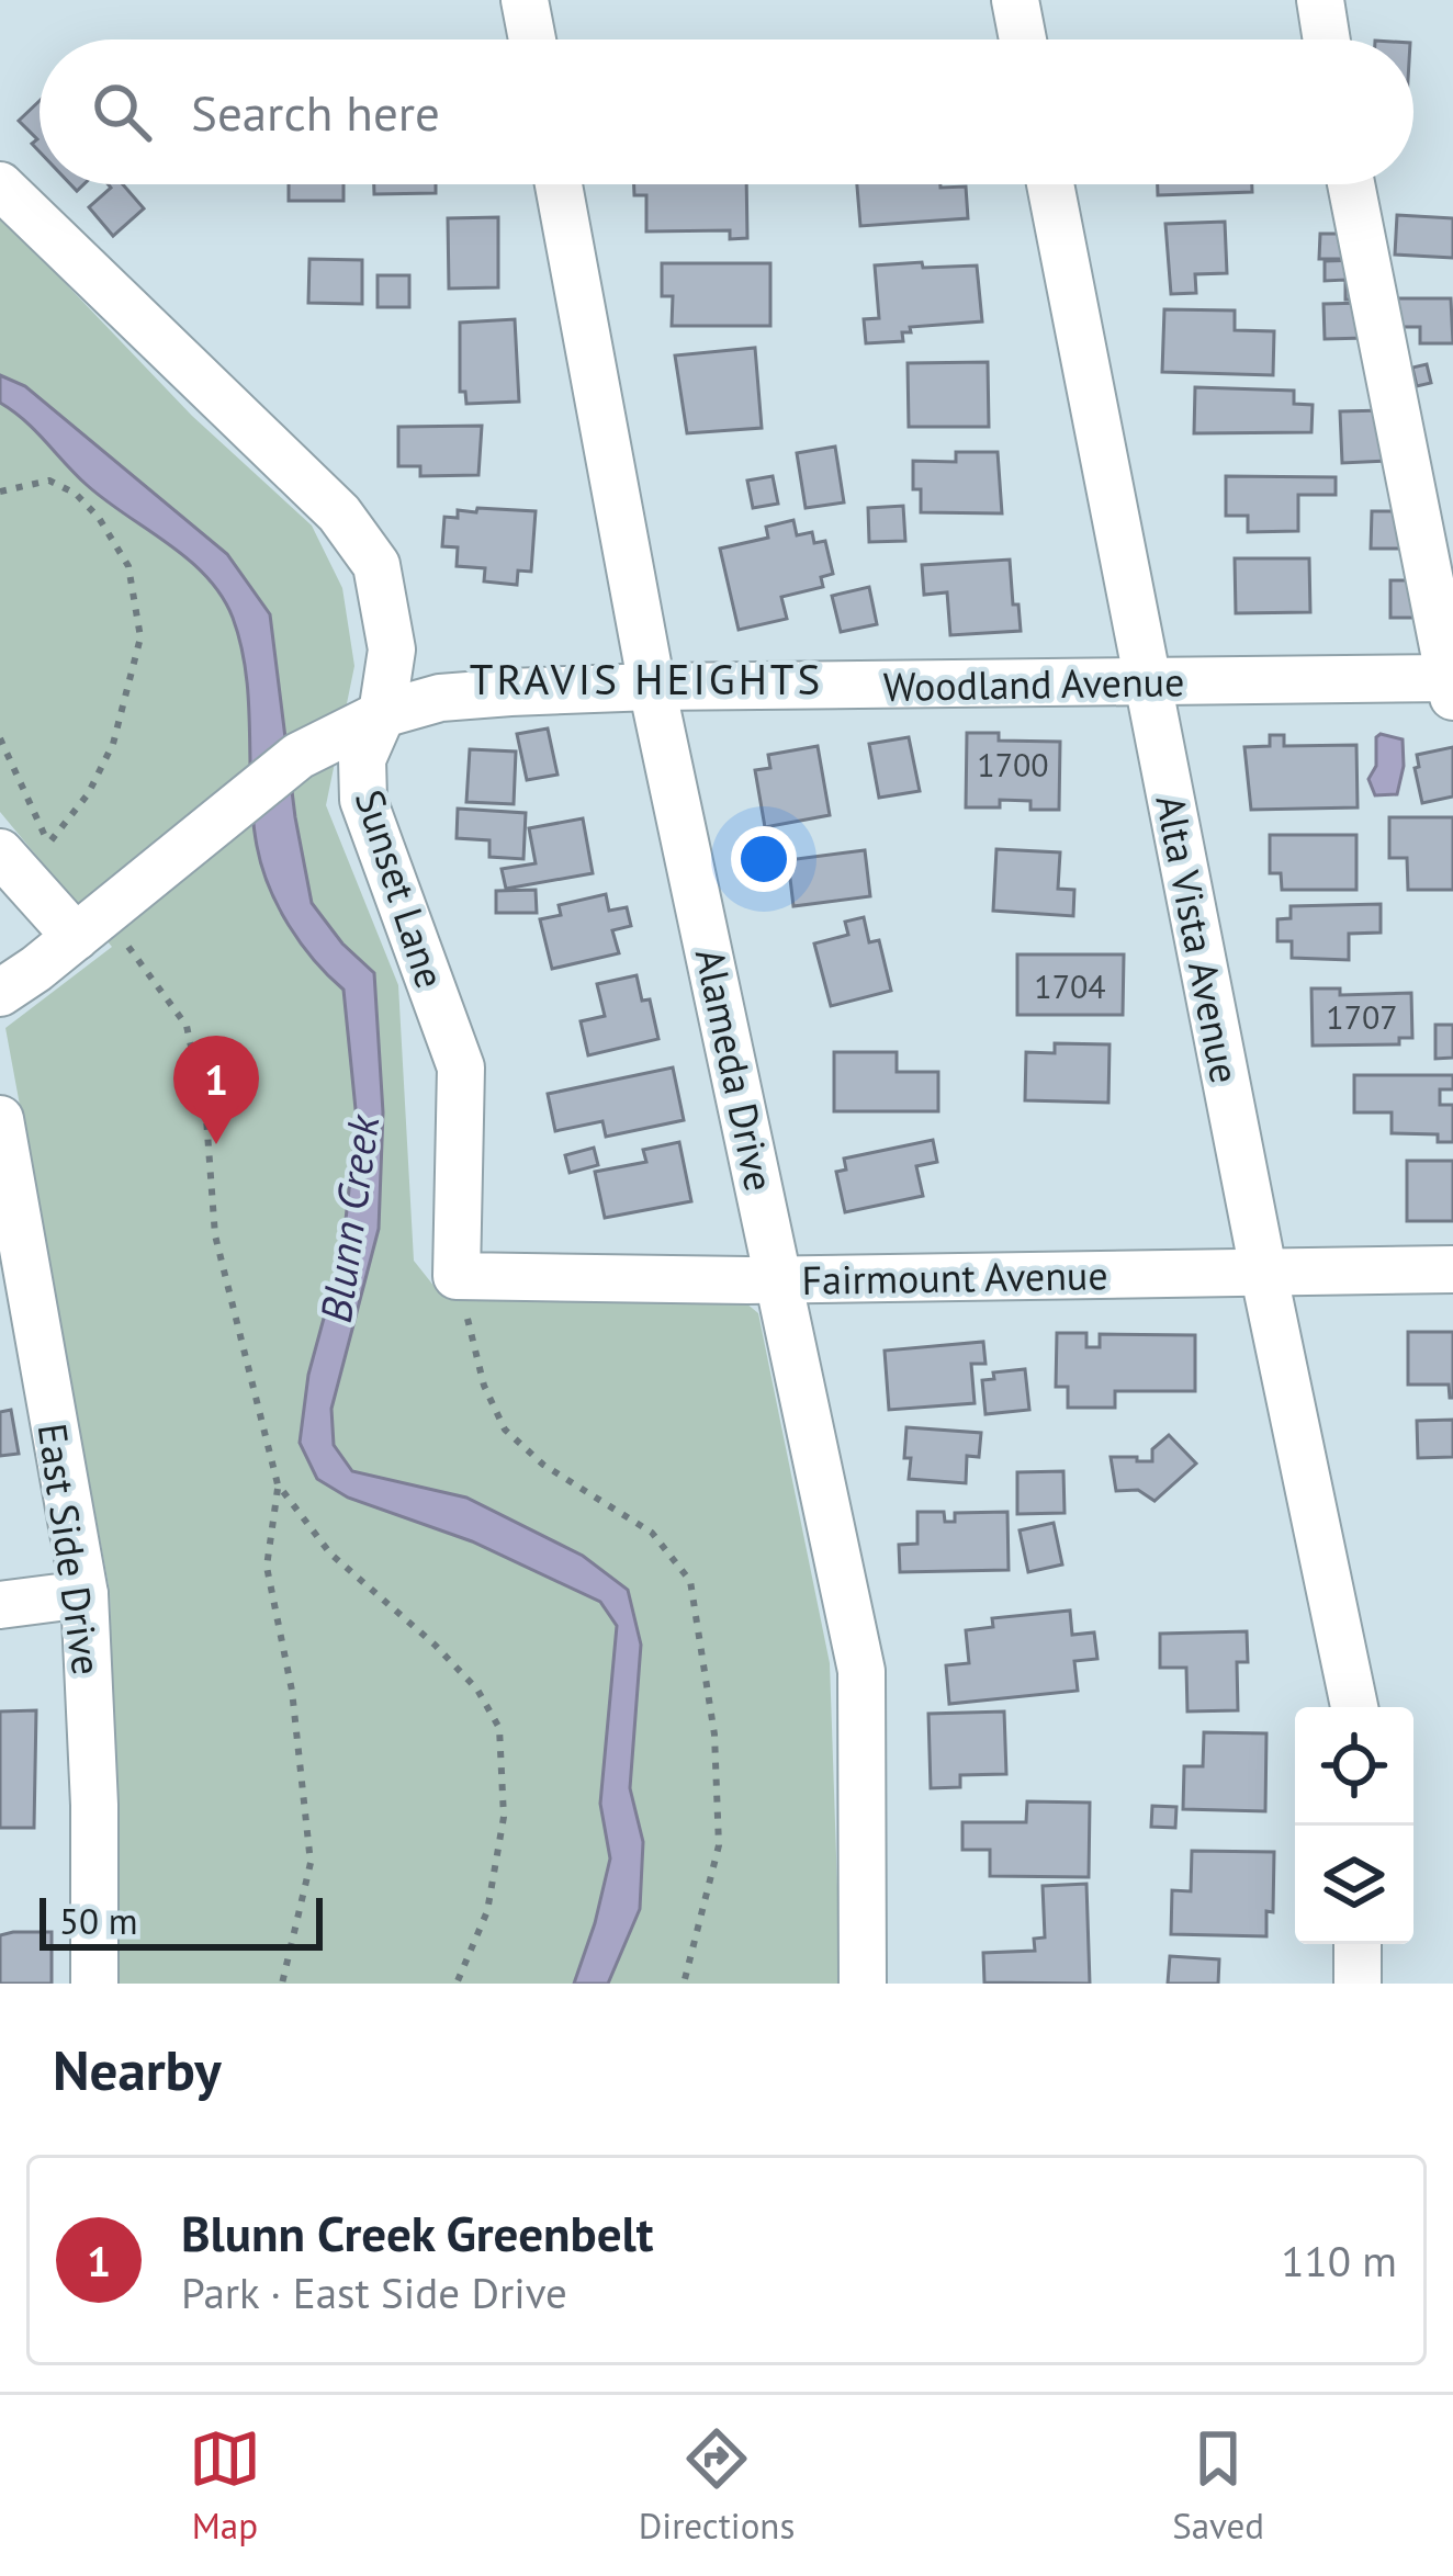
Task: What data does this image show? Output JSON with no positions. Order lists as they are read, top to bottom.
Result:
{
  "streets": {
    "street": [
      "Woodland Avenue",
      "Sunset Lane",
      "Alta Vista Avenue",
      "Alameda Drive",
      "Fairmount Avenue",
      "East Side Drive"
    ]
  },
  "crossings": [
    ["Woodland Avenue", "Sunset Lane"],
    ["Woodland Avenue", "Alta Vista Avenue"],
    ["Woodland Avenue", "Alameda Drive"],
    ["Sunset Lane", "Fairmount Avenue"],
    ["Alta Vista Avenue", "Fairmount Avenue"],
    ["Alameda Drive", "Fairmount Avenue"]
  ],
  "districts": ["TRAVIS HEIGHTS"],
  "water": ["Blunn Creek"],
  "house_numbers": ["1700", "1704", "1707"],
  "scale_bar": "50 m",
  "page": {
    "search": "Search here",
    "pins": "1",
    "scale": "50 m",
    "heading": "Nearby",
    "list": [
      {
        "mark": "1",
        "name": "Blunn Creek Greenbelt",
        "note": "Park · East Side Drive",
        "value": "110 m"
      }
    ],
    "nav": ["Map", "Directions", "Saved"]
  }
}
